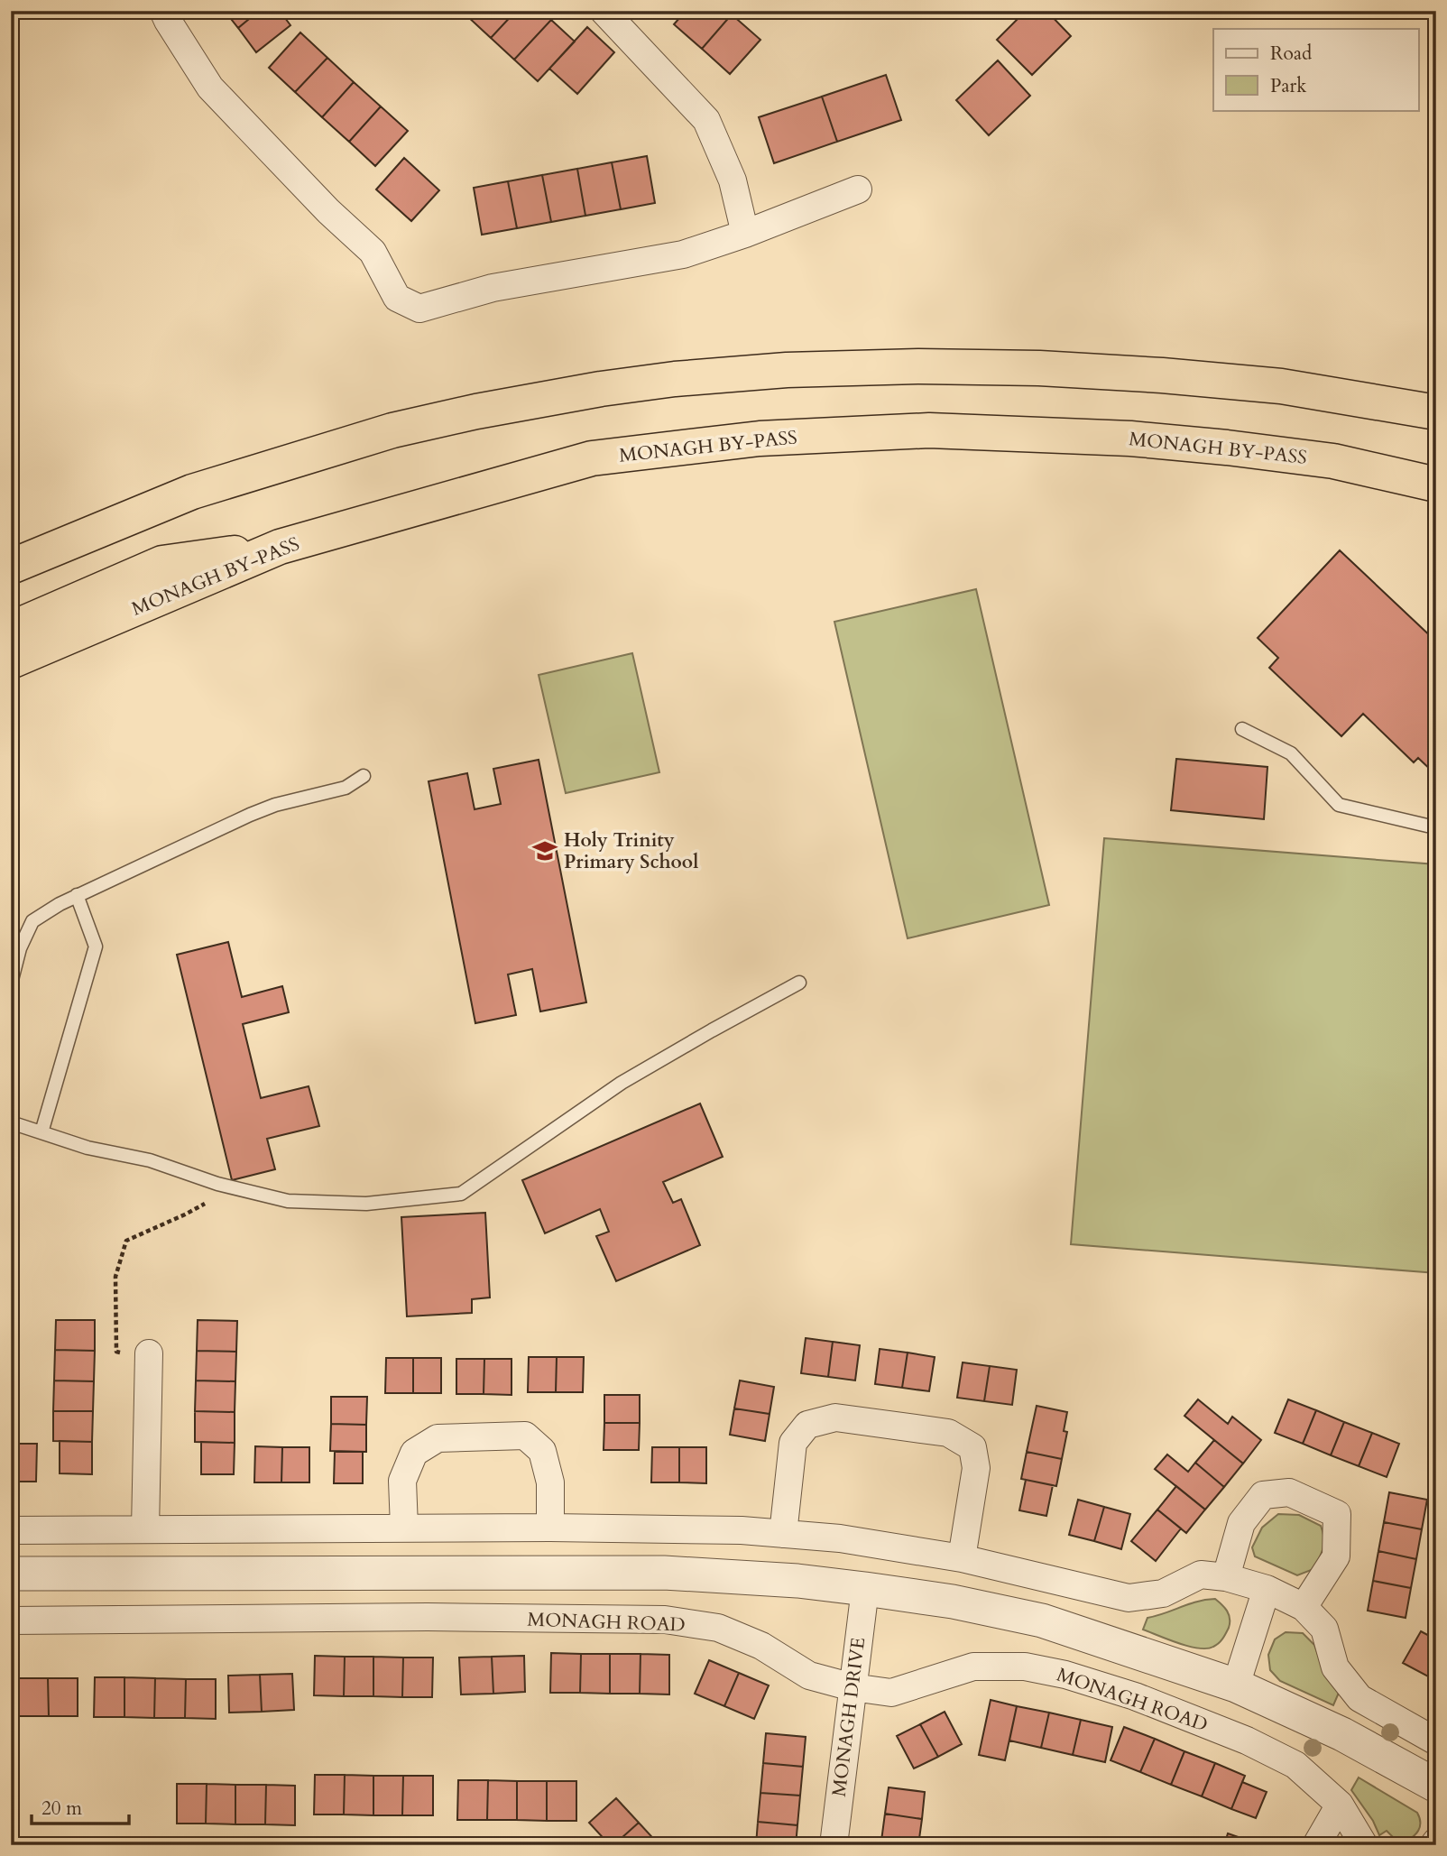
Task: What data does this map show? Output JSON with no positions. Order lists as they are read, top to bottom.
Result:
{
  "streets": {
    "highway": ["MONAGH BY-PASS"],
    "street": ["MONAGH ROAD", "MONAGH DRIVE"]
  },
  "crossings": [
    ["MONAGH ROAD", "MONAGH DRIVE"]
  ],
  "places": {
    "school or university": ["Holy Trinity Primary School"]
  },
  "legend": ["Road", "Park"],
  "scale_bar": "20 m"
}
